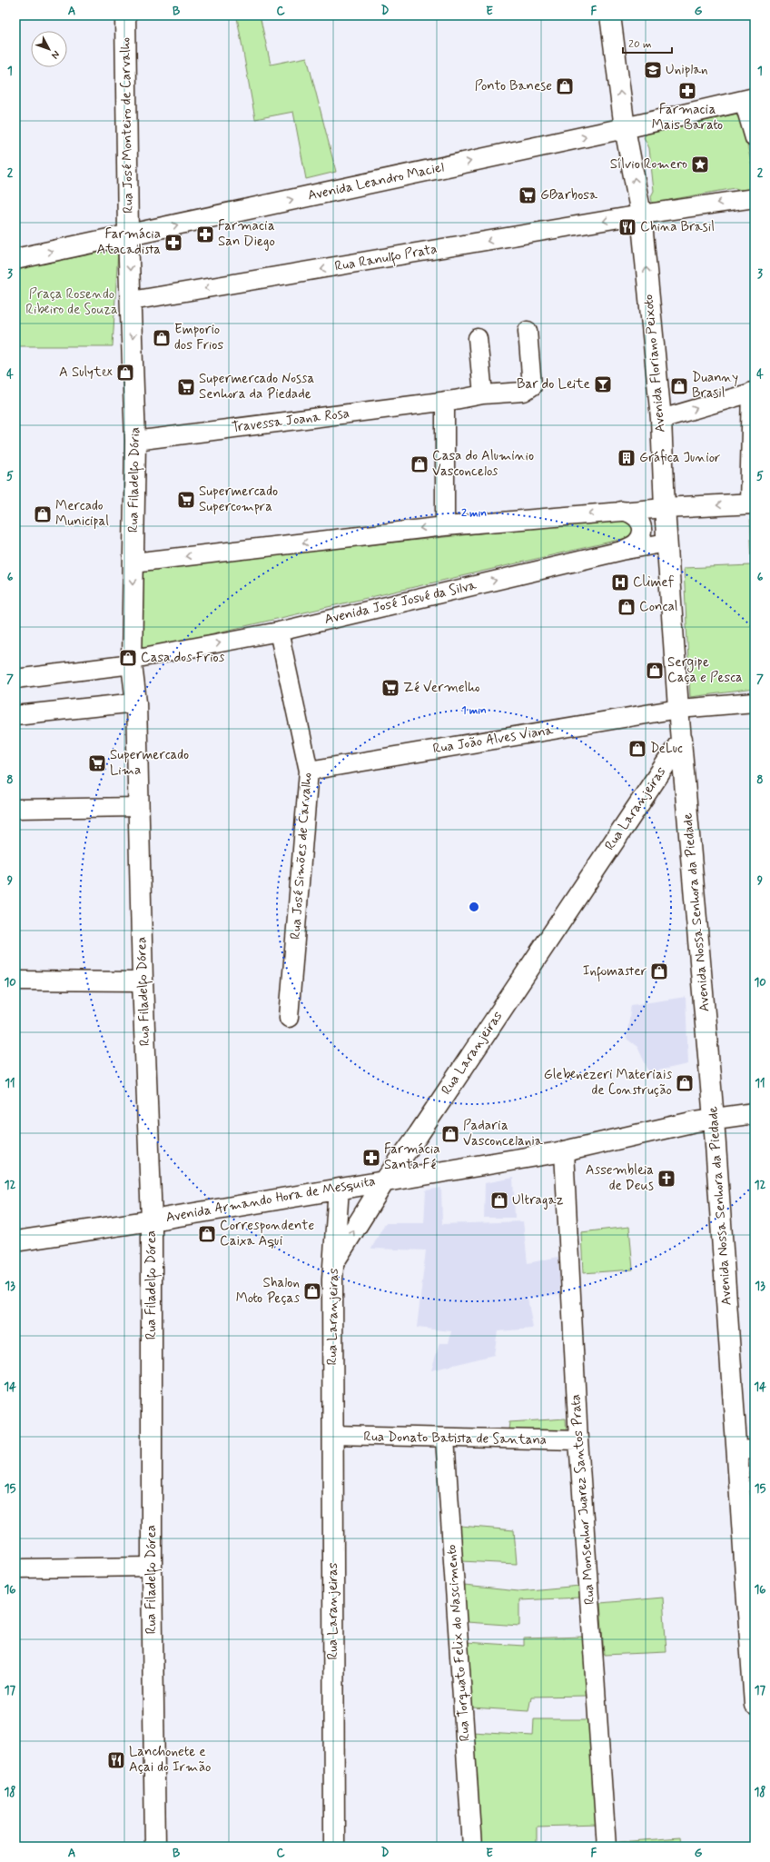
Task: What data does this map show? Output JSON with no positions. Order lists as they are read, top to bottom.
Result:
{
  "streets": {
    "street": [
      "Rua José Monteiro de Carvalho",
      "Avenida Leandro Maciel",
      "Rua Ranulfo Prata",
      "Avenida Floriano Peixoto",
      "Travessa Joana Rosa",
      "Rua Filadelfo Dória",
      "Avenida José Josué da Silva",
      "Rua João Alves Viana",
      "Rua Laranjeiras",
      "Rua José Simões de Carvalho",
      "Avenida Nossa Senhora da Piedade",
      "Rua Filadelfo Dórea",
      "Avenida Armando Hora de Mesquita",
      "Rua Donato Batista de Santana",
      "Rua Monsenhor Juarez Santos Prata",
      "Rua Torquato Felix do Nascimento"
    ]
  },
  "crossings": [
    ["Rua José Monteiro de Carvalho", "Avenida Leandro Maciel"],
    ["Avenida Leandro Maciel", "Avenida Floriano Peixoto"],
    ["Rua Ranulfo Prata", "Avenida Floriano Peixoto"],
    ["Rua Ranulfo Prata", "Rua Filadelfo Dória"],
    ["Avenida Floriano Peixoto", "Avenida José Josué da Silva"],
    ["Avenida Floriano Peixoto", "Rua João Alves Viana"],
    ["Avenida Floriano Peixoto", "Avenida Nossa Senhora da Piedade"],
    ["Travessa Joana Rosa", "Rua Filadelfo Dória"],
    ["Rua Filadelfo Dória", "Avenida José Josué da Silva"],
    ["Rua Filadelfo Dória", "Rua Filadelfo Dórea"],
    ["Avenida José Josué da Silva", "Rua José Simões de Carvalho"],
    ["Avenida José Josué da Silva", "Rua Filadelfo Dórea"],
    ["Rua João Alves Viana", "Rua José Simões de Carvalho"],
    ["Rua João Alves Viana", "Avenida Nossa Senhora da Piedade"],
    ["Rua Laranjeiras", "Avenida Nossa Senhora da Piedade"],
    ["Rua Laranjeiras", "Avenida Armando Hora de Mesquita"],
    ["Rua Laranjeiras", "Rua Donato Batista de Santana"],
    ["Avenida Nossa Senhora da Piedade", "Avenida Armando Hora de Mesquita"],
    ["Rua Filadelfo Dórea", "Avenida Armando Hora de Mesquita"],
    ["Avenida Armando Hora de Mesquita", "Rua Monsenhor Juarez Santos Prata"],
    ["Rua Donato Batista de Santana", "Rua Monsenhor Juarez Santos Prata"],
    ["Rua Donato Batista de Santana", "Rua Torquato Felix do Nascimento"]
  ],
  "one_way": [
    "Avenida Leandro Maciel",
    "Rua Ranulfo Prata",
    "Avenida Floriano Peixoto",
    "Rua Filadelfo Dória"
  ],
  "parks": ["Praça Rosendo Ribeiro de Souza"],
  "places": {
    "school or university": ["Uniplan"],
    "shop": [
      "Ponto Banese",
      "Emporio dos Frios",
      "A Sulytex",
      "Duanny Brasil",
      "Casa do Aluminio Vasconcelos",
      "Mercado Municipal",
      "Concal",
      "Casa dos Frios",
      "Sergipe Caça e Pesca",
      "DeLuc",
      "Infomaster",
      "Glebenezeri Materiais de Construção",
      "Padaria Vasconcelania",
      "Ultragaz",
      "Correspondente Caixa Aqui",
      "Shalon Moto Peças"
    ],
    "pharmacy": [
      "Farmacia Mais Barato",
      "Farmacia San Diego",
      "Farmácia Atacadista",
      "Farmácia Santa Fé"
    ],
    "place": ["Sílvio Romero"],
    "supermarket": [
      "GBarbosa",
      "Supermercado Nossa Senhora da Piedade",
      "Supermercado Supercompra",
      "Zé Vermelho",
      "Supermercado Lima"
    ],
    "restaurant": ["China Brasil", "Lanchonete e Açai do Irmão"],
    "bar": ["Bar do Leite"],
    "building": ["Gráfica Junior"],
    "hospital": ["Climef"],
    "church": ["Assembleia de Deus"]
  },
  "scale_bar": "20 m",
  "north": "bottom right",
  "grid": {
    "columns": [
      "A",
      "B",
      "C",
      "D",
      "E",
      "F",
      "G"
    ],
    "rows": [
      "1",
      "2",
      "3",
      "4",
      "5",
      "6",
      "7",
      "8",
      "9",
      "10",
      "11",
      "12",
      "13",
      "14",
      "15",
      "16",
      "17",
      "18"
    ]
  },
  "rings": ["2 min", "1 min"]
}
